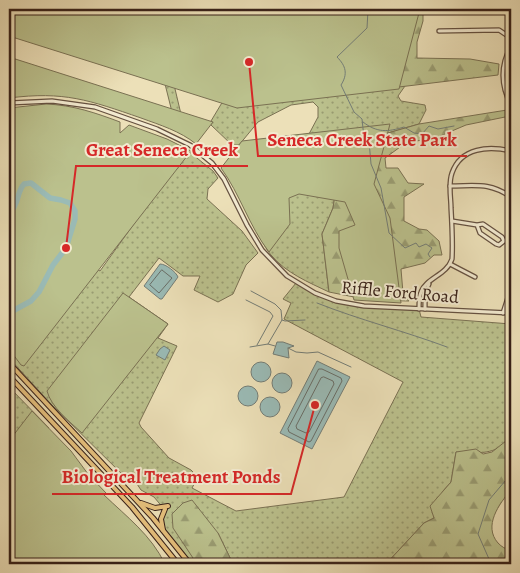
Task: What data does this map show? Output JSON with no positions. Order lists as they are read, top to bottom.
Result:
{
  "streets": {
    "street": ["Riffle Ford Road"]
  },
  "places": ["Seneca Creek State Park", "Great Seneca Creek", "Biological Treatment Ponds"]
}
